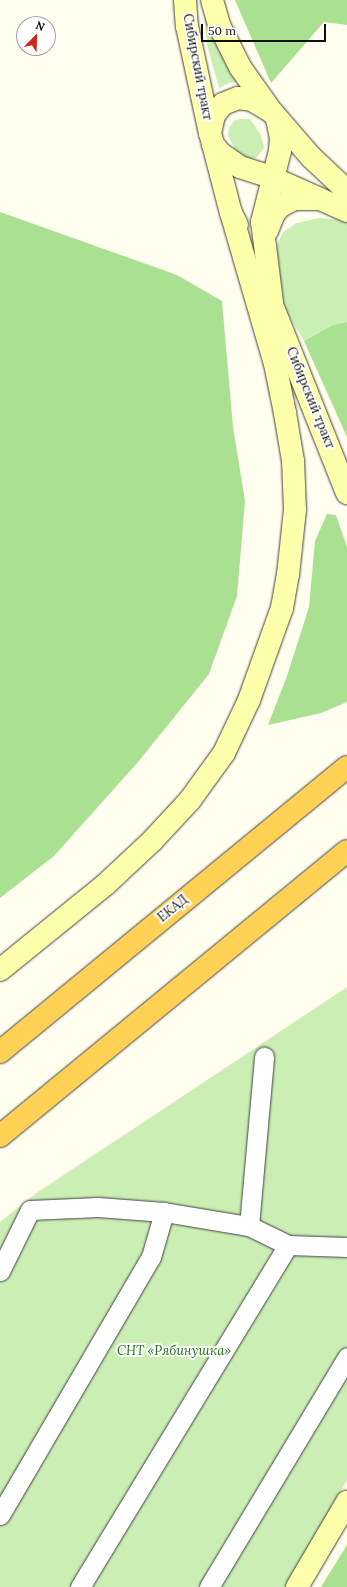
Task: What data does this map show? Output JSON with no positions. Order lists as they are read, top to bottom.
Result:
{
  "streets": {
    "highway": ["ЕКАД"],
    "main road": ["Сибирский тракт"]
  },
  "parks": ["СНТ «Рябинушка»"],
  "scale_bar": "50 m",
  "north": "top right"
}
